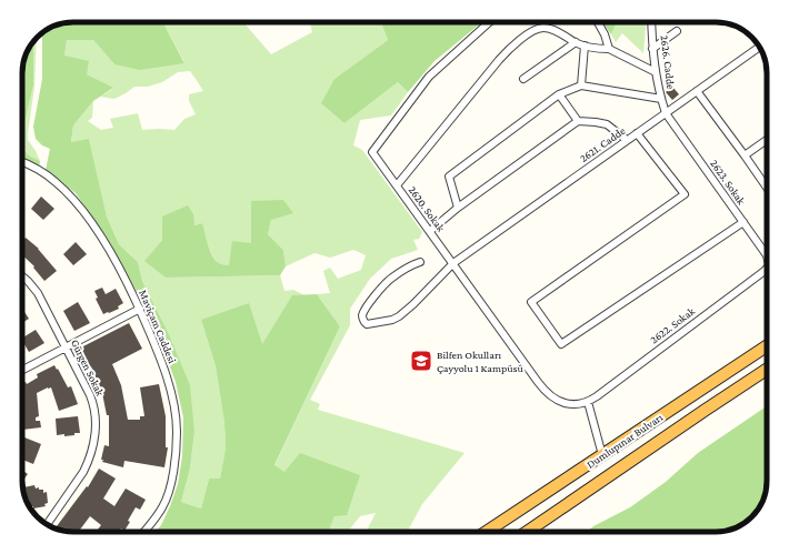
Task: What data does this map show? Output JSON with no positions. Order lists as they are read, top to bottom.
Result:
{
  "streets": {
    "highway": ["Dumlupınar Bulvarı"],
    "street": [
      "2626. Cadde",
      "2621. Cadde",
      "2623. Sokak",
      "2620. Sokak",
      "2622. Sokak",
      "Maviçam Caddesi",
      "Gürgen Sokak"
    ]
  },
  "crossings": [
    ["2626. Cadde", "2621. Cadde"],
    ["2626. Cadde", "2623. Sokak"],
    ["2621. Cadde", "2623. Sokak"],
    ["2621. Cadde", "2620. Sokak"],
    ["2620. Sokak", "2622. Sokak"]
  ],
  "places": {
    "school or university": ["Bilfen Okulları Çayyolu 1 Kampüsü"]
  }
}
